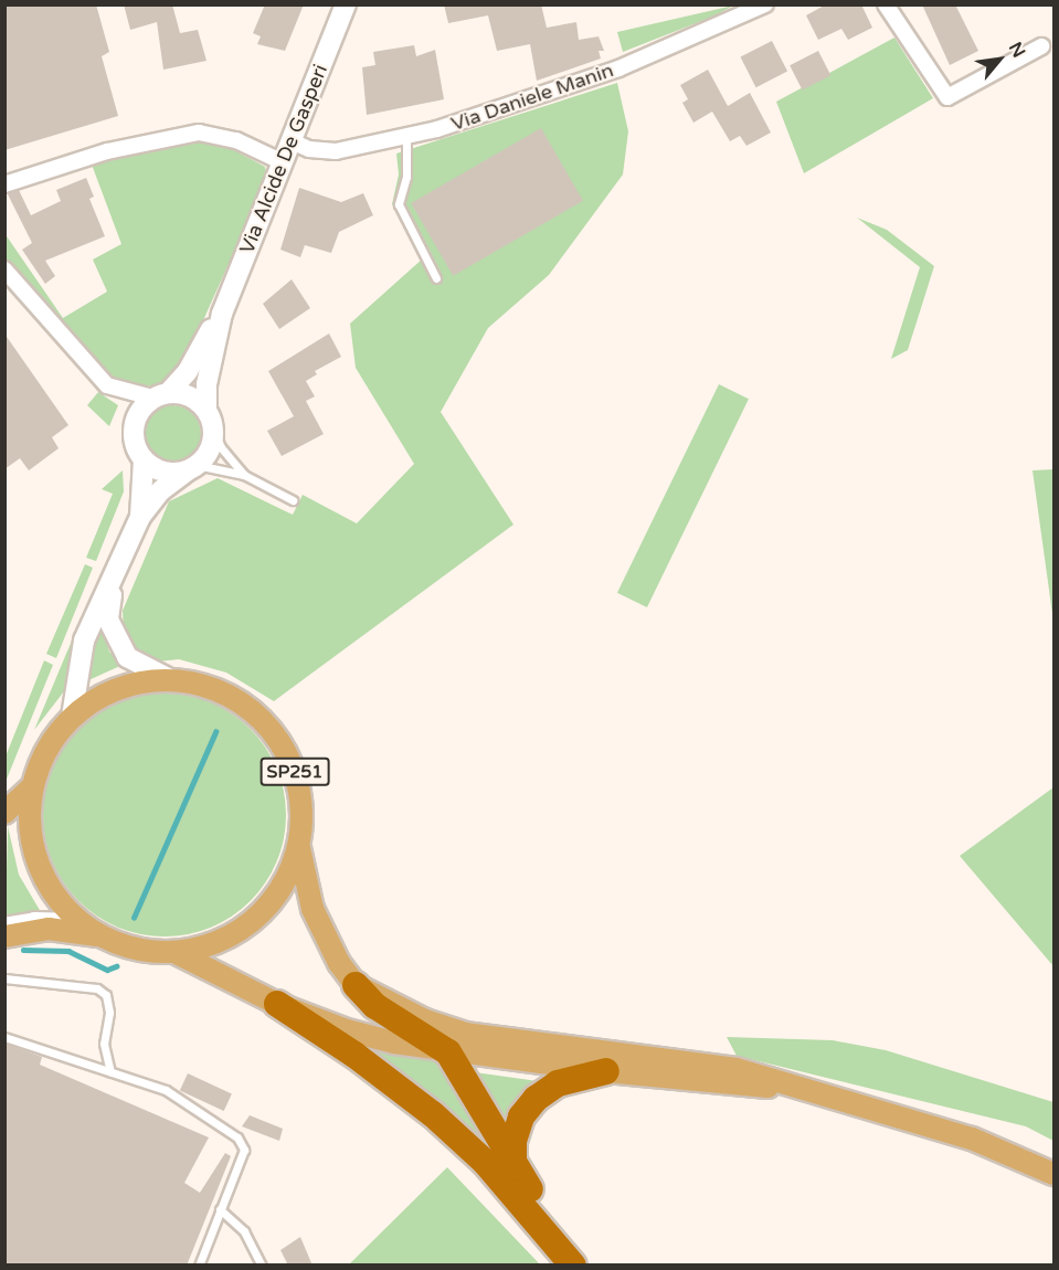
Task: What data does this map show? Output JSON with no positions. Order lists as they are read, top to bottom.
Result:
{
  "streets": {
    "main road": ["Via Alcide De Gasperi", "SP251"],
    "street": ["Via Daniele Manin"]
  },
  "crossings": [
    ["Via Daniele Manin", "Via Alcide De Gasperi"]
  ],
  "north": "top right"
}
